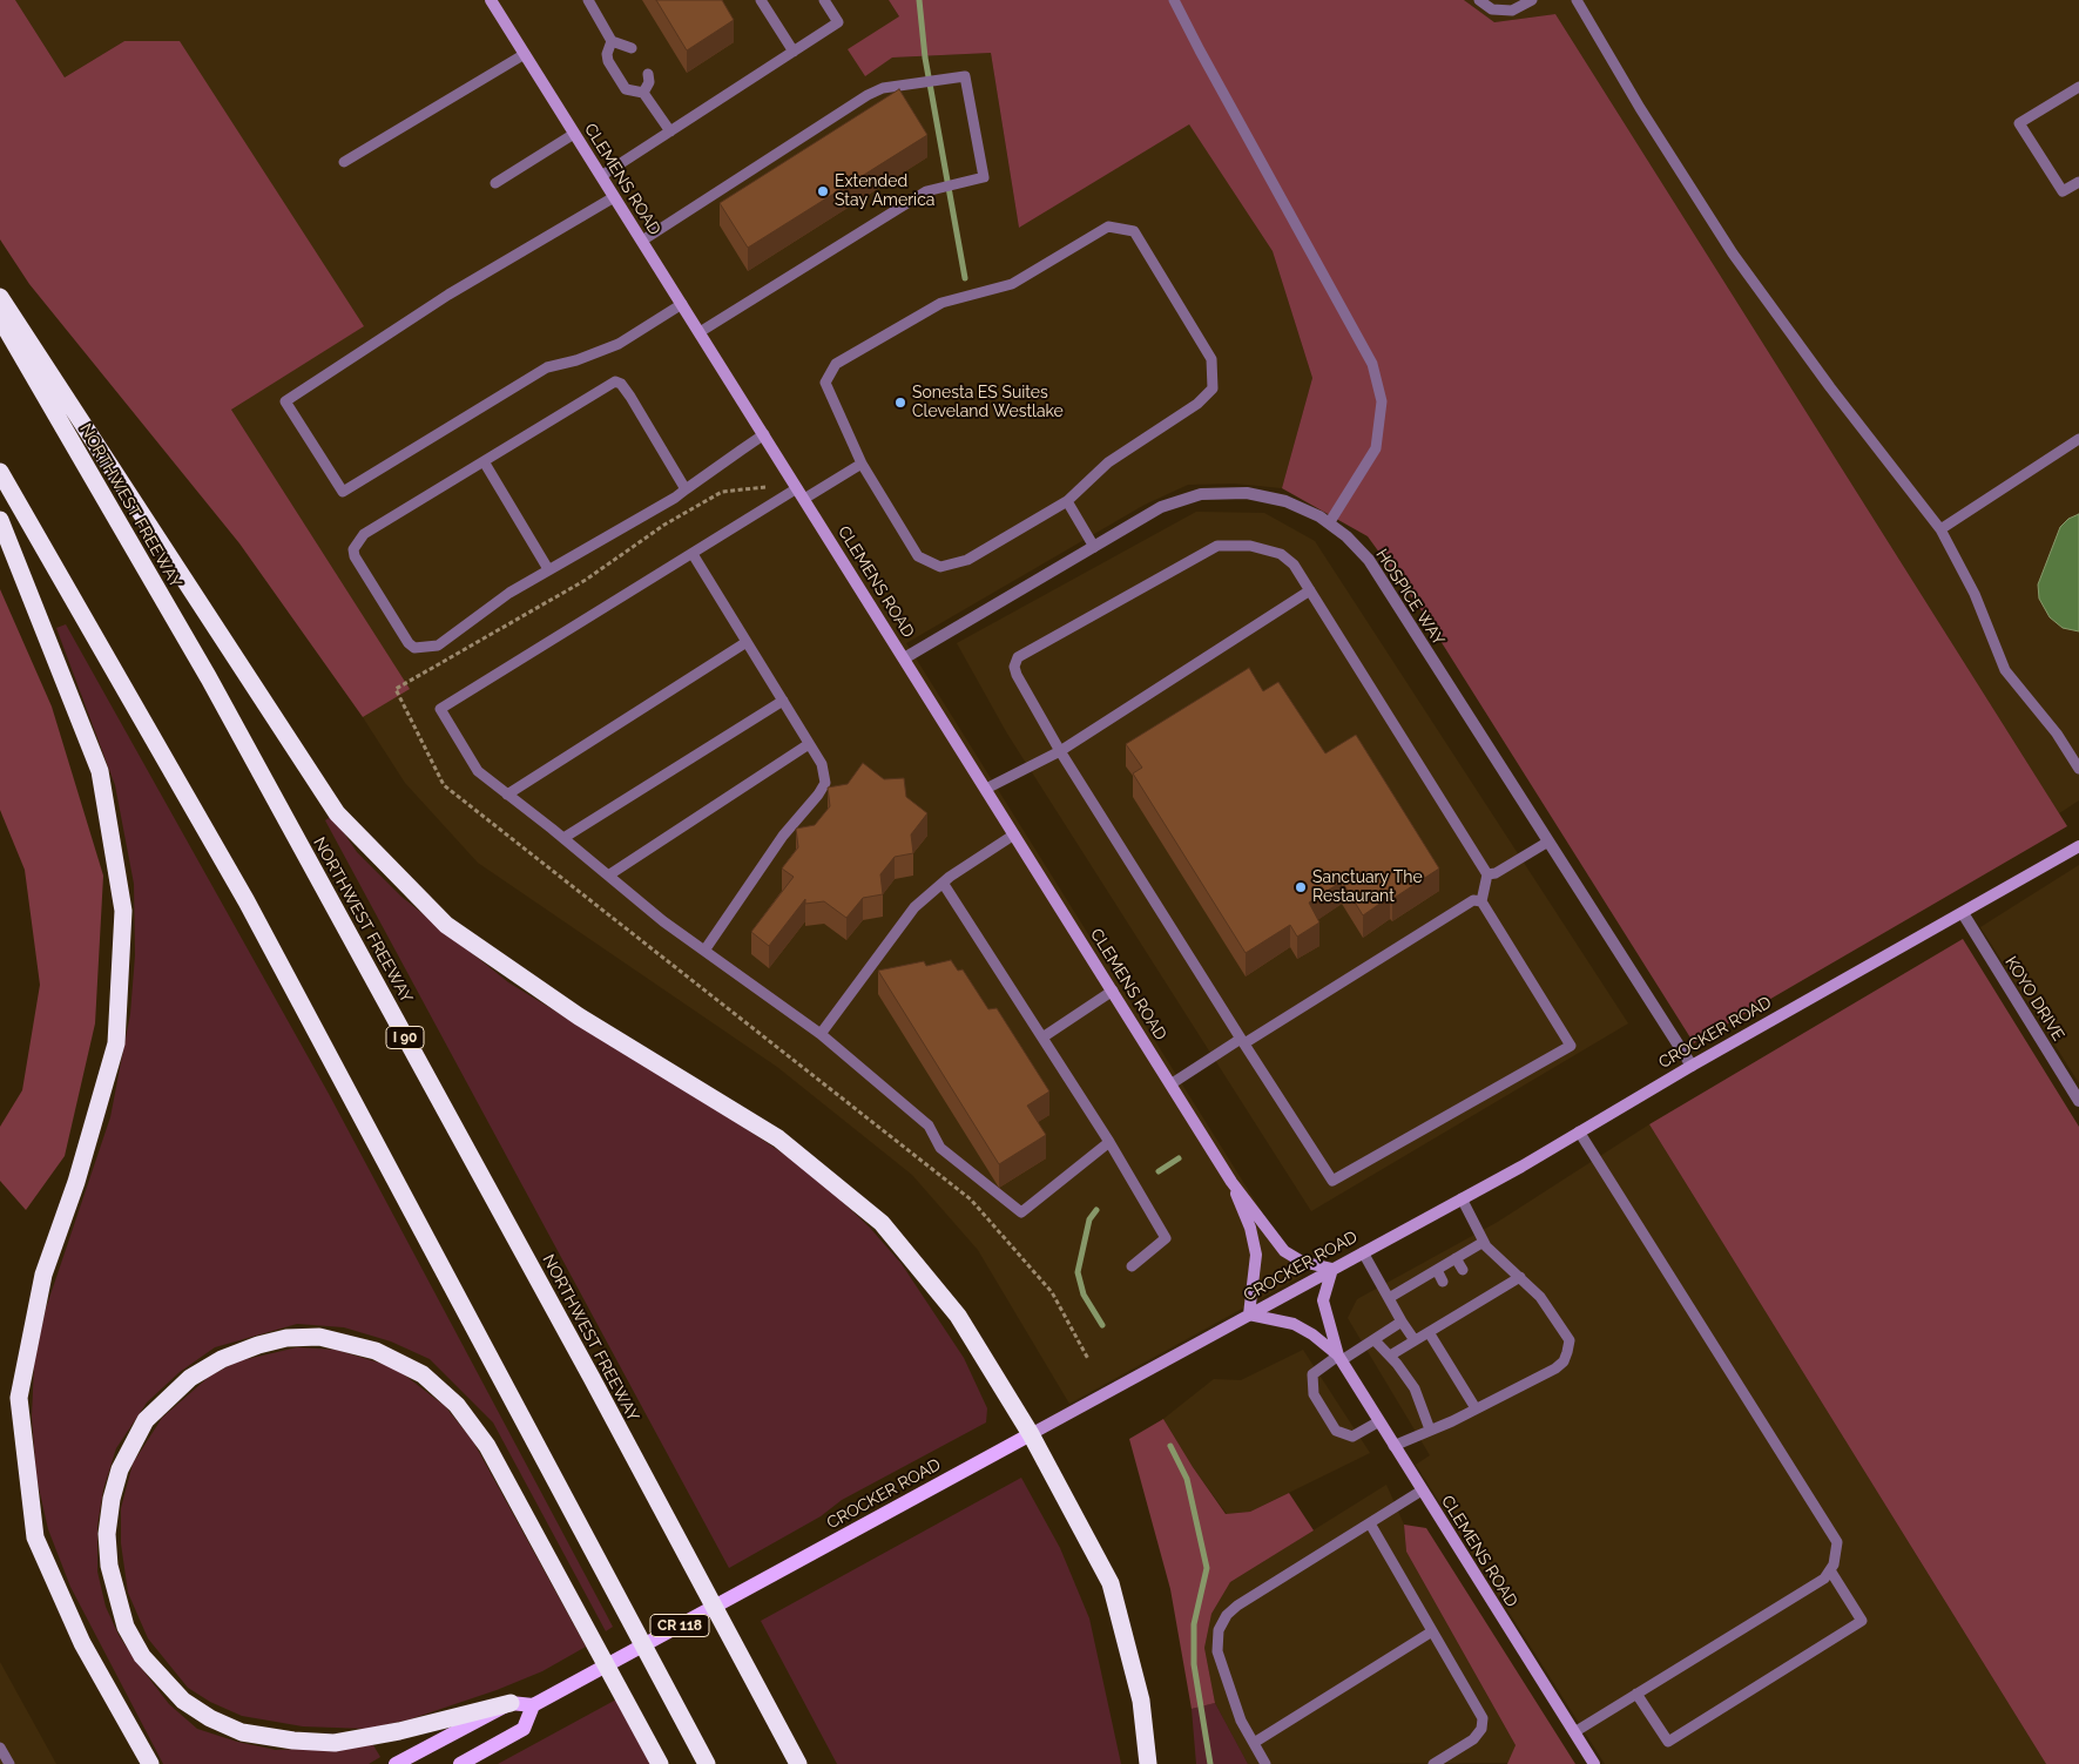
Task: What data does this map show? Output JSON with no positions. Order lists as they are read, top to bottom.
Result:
{
  "streets": {
    "highway": ["NORTHWEST FREEWAY", "I 90"],
    "main road": ["CROCKER ROAD", "CR 118"],
    "street": ["CLEMENS ROAD", "HOSPICE WAY", "KOYO DRIVE"]
  },
  "crossings": [
    ["CLEMENS ROAD", "HOSPICE WAY"],
    ["CLEMENS ROAD", "CROCKER ROAD"],
    ["HOSPICE WAY", "CROCKER ROAD"],
    ["KOYO DRIVE", "CROCKER ROAD"]
  ],
  "places": ["Extended Stay America", "Sonesta ES Suites Cleveland Westlake", "Sanctuary The Restaurant"]
}
